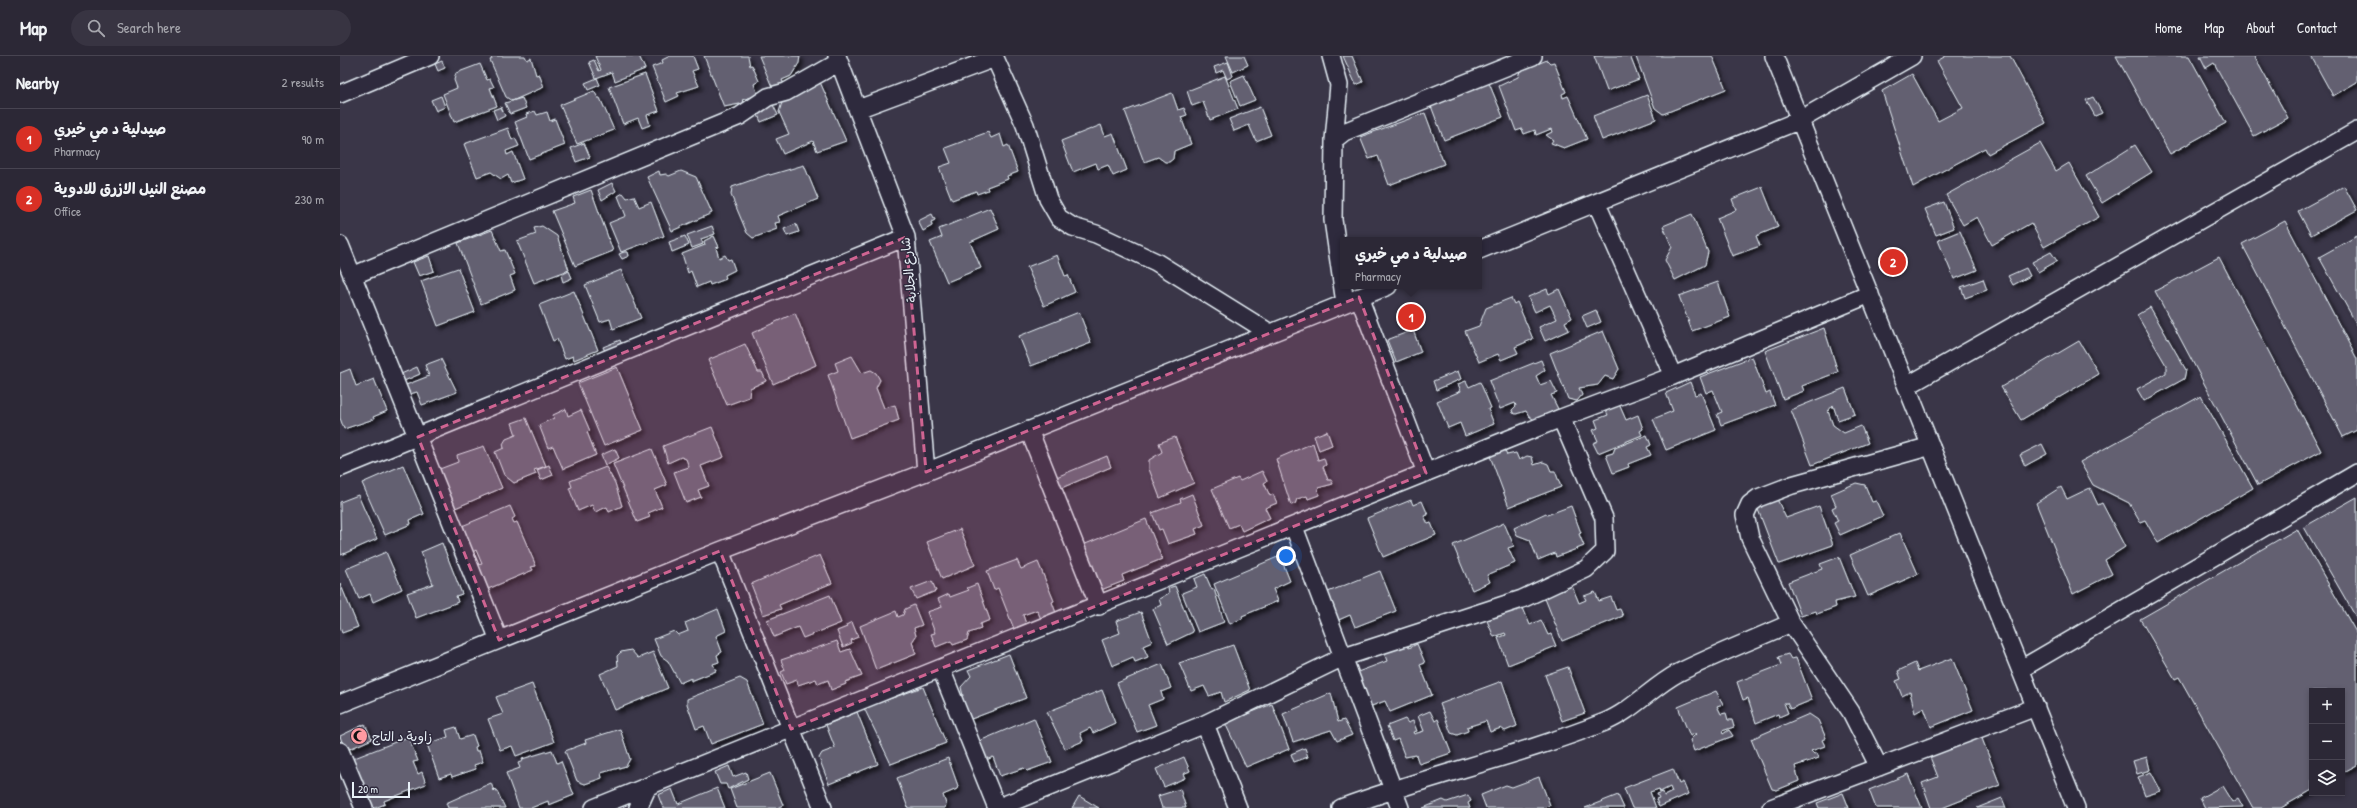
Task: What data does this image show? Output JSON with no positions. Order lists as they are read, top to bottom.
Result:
{
  "streets": {
    "street": ["شارع الجلابة"]
  },
  "places": {
    "mosque": ["زاوية د التاج"]
  },
  "scale_bar": "20 m",
  "page": {
    "header": "Map",
    "search": "Search here",
    "nav": [
      "Home",
      "Map",
      "About",
      "Contact"
    ],
    "heading": ["Nearby", "2 results"],
    "list": [
      {
        "mark": "1",
        "name": "صيدلية د مي خيري",
        "note": "Pharmacy",
        "value": "90 m"
      },
      {
        "mark": "2",
        "name": "مصنع النيل الازرق للادوية",
        "note": "Office",
        "value": "230 m"
      }
    ],
    "popup": ["صيدلية د مي خيري", "Pharmacy"],
    "pins": ["2", "1"],
    "map_buttons": ["+", "−"],
    "scale": "20 m"
  }
}
